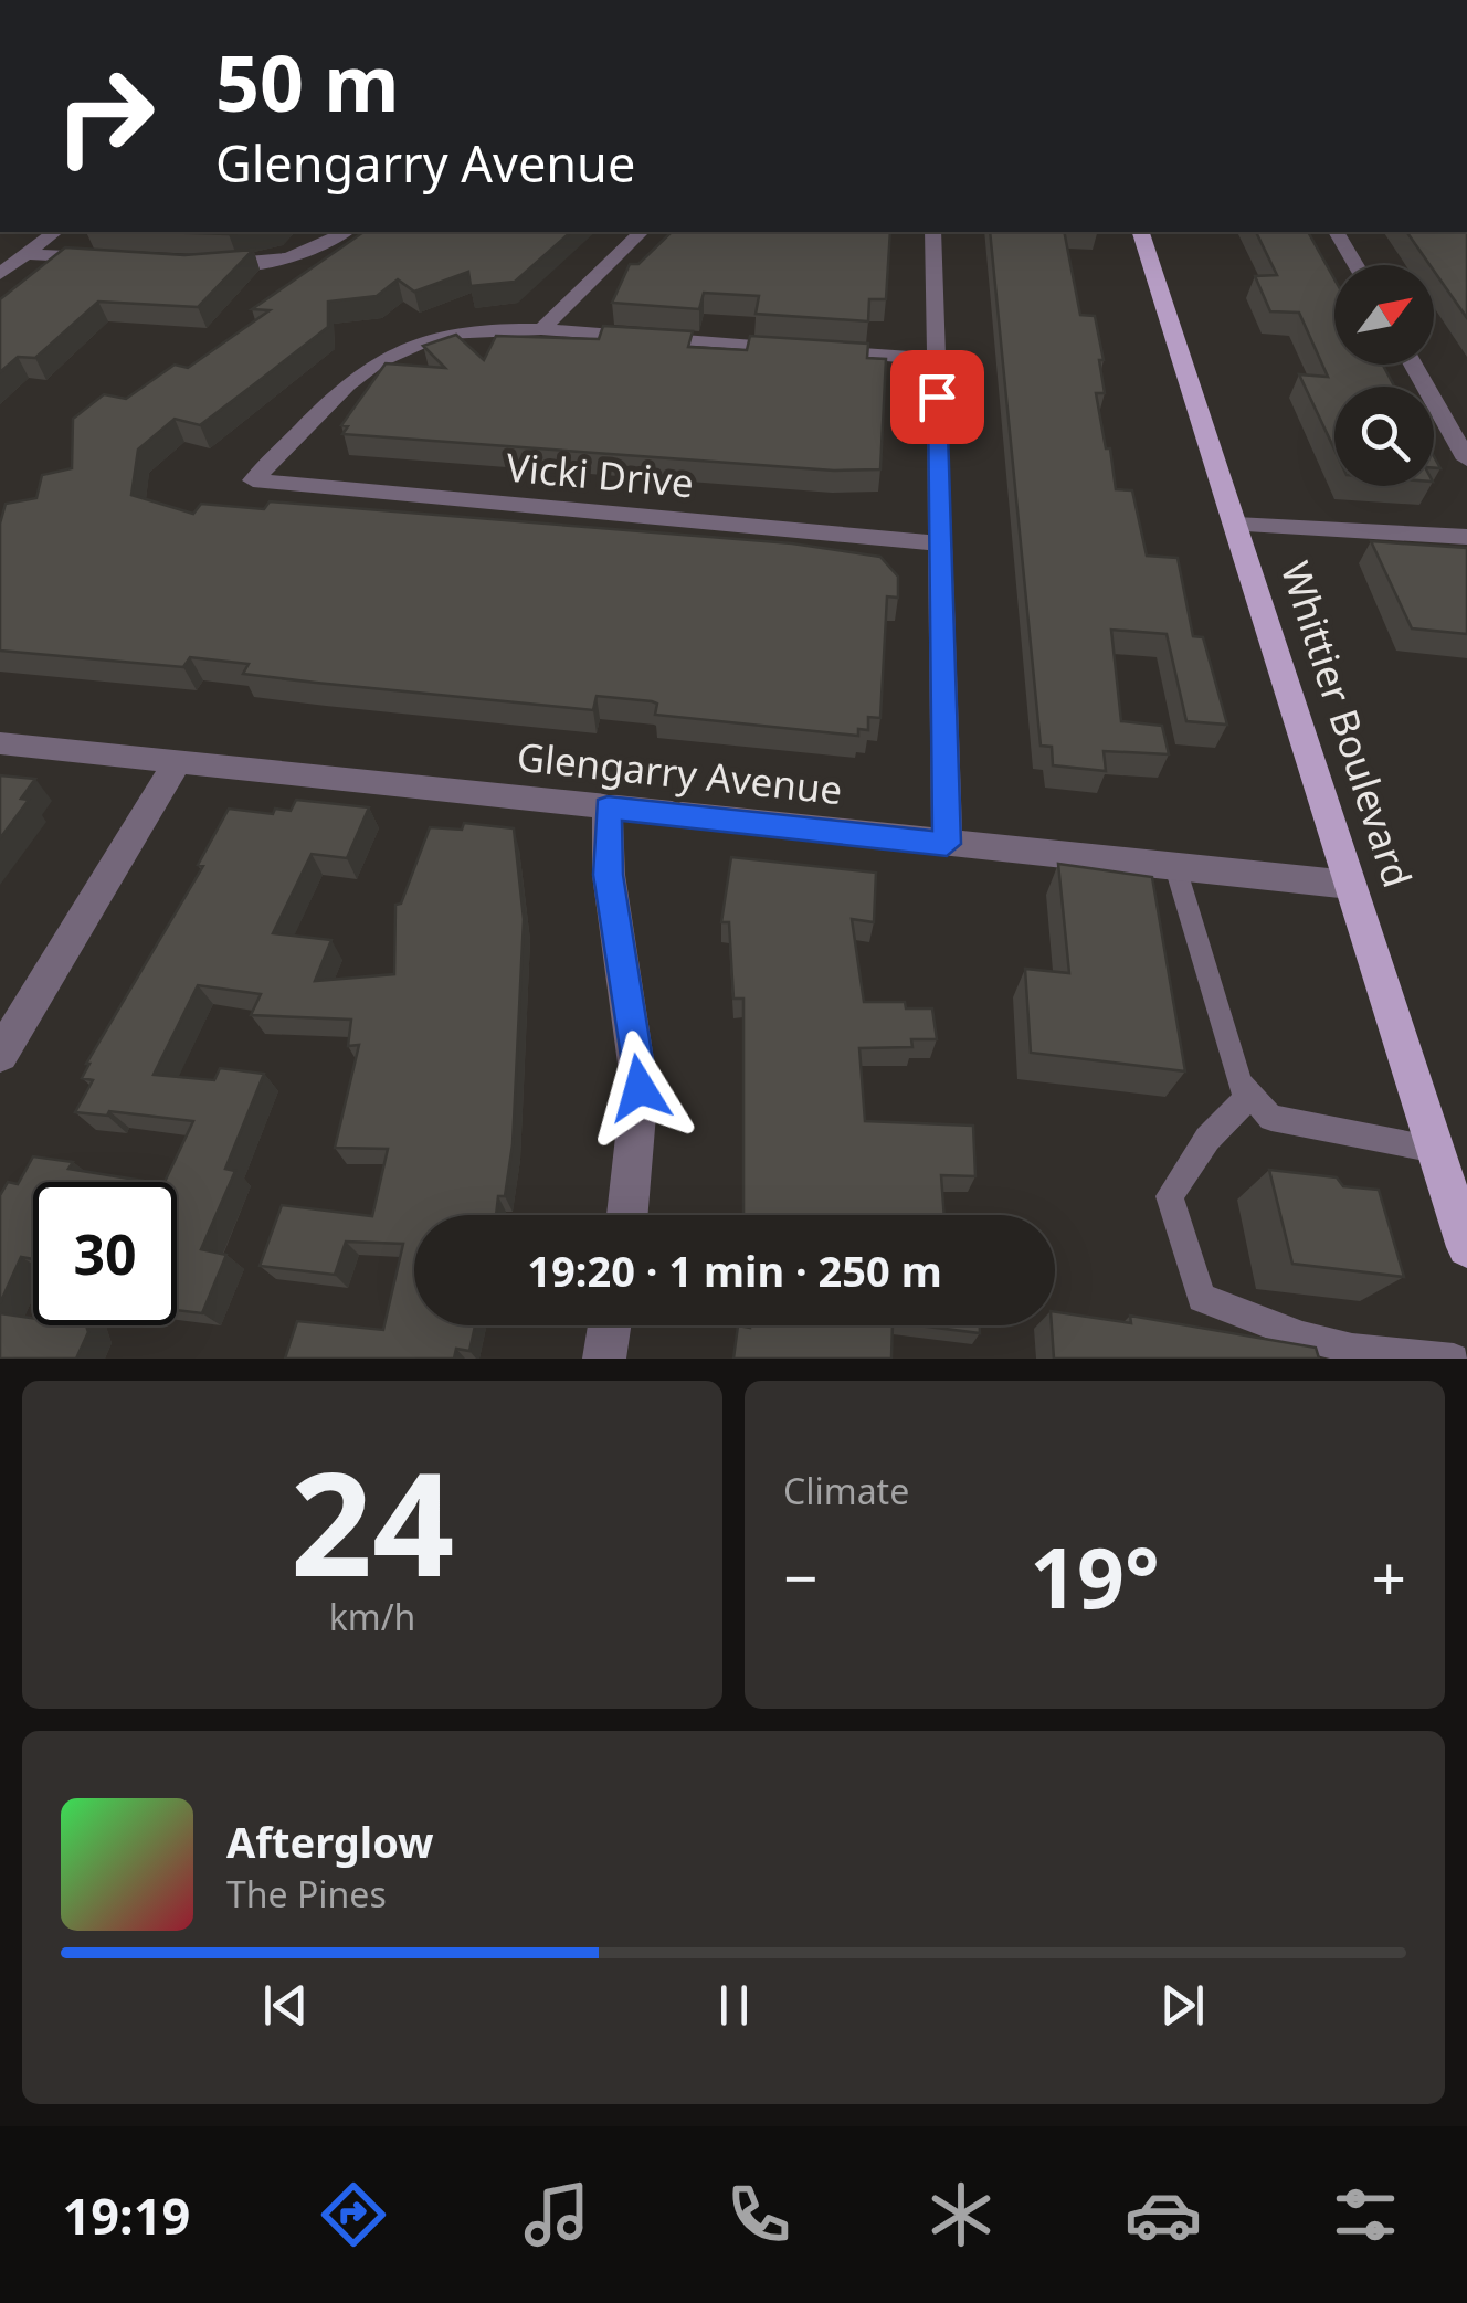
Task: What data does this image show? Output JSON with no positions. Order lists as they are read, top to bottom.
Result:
{
  "streets": {
    "main road": ["Whittier Boulevard"],
    "street": ["Vicki Drive", "Glengarry Avenue"]
  },
  "crossings": [
    ["Whittier Boulevard", "Glengarry Avenue"]
  ],
  "north": "top right",
  "page": {
    "turn": ["50 m", "Glengarry Avenue"],
    "limit": "30",
    "trip": "19:20 · 1 min · 250 m",
    "tile": [
      ["24", "km/h"],
      "Climate"
    ],
    "heat": ["−", "19°", "+"],
    "song": ["Afterglow", "The Pines"],
    "tabs": "19:19"
  }
}
